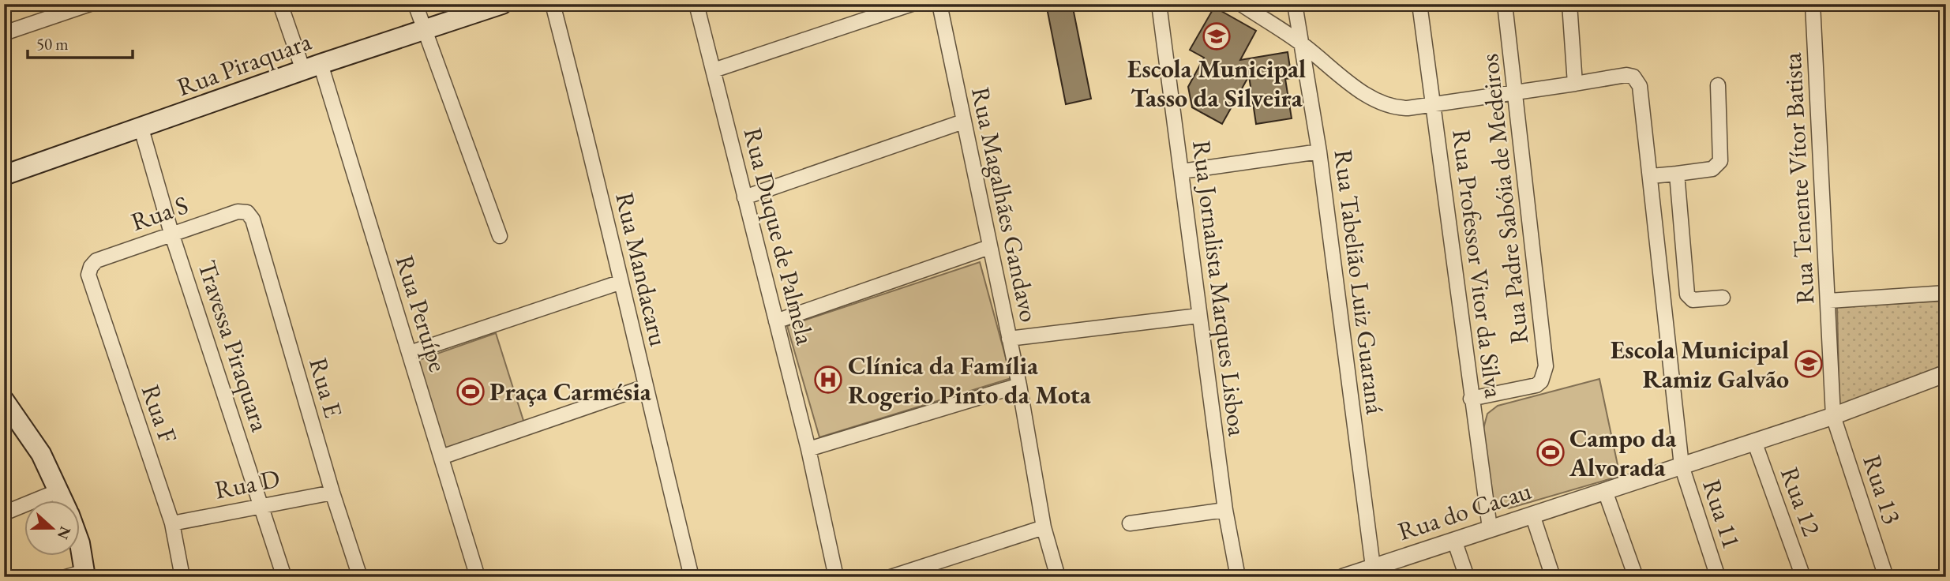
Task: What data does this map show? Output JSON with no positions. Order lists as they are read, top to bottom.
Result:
{
  "streets": {
    "main road": ["Rua Piraquara"],
    "street": [
      "Rua Tenente Vítor Batista",
      "Rua Padre Sabóia de Medeiros",
      "Rua Magalhães Gandavo",
      "Rua S",
      "Rua Duque de Palmela",
      "Rua Professor Vitor da Silva",
      "Rua Mandacaru",
      "Rua Tabelião Luiz Guaraná",
      "Rua Jornalista Marques Lisboa",
      "Rua Peruípe",
      "Travessa Piraquara",
      "Rua E",
      "Rua F",
      "Rua D",
      "Rua 13",
      "Rua 12",
      "Rua do Cacau",
      "Rua 11"
    ]
  },
  "crossings": [
    ["Rua Piraquara", "Rua Peruípe"],
    ["Rua Piraquara", "Travessa Piraquara"],
    ["Rua Tenente Vítor Batista", "Rua 13"],
    ["Rua Tenente Vítor Batista", "Rua do Cacau"],
    ["Rua Padre Sabóia de Medeiros", "Rua Professor Vitor da Silva"],
    ["Rua S", "Travessa Piraquara"],
    ["Rua S", "Rua E"],
    ["Rua S", "Rua F"],
    ["Rua Professor Vitor da Silva", "Rua do Cacau"],
    ["Rua Tabelião Luiz Guaraná", "Rua do Cacau"],
    ["Travessa Piraquara", "Rua D"],
    ["Rua E", "Rua D"],
    ["Rua F", "Rua D"],
    ["Rua 13", "Rua do Cacau"],
    ["Rua 12", "Rua do Cacau"],
    ["Rua do Cacau", "Rua 11"]
  ],
  "places": {
    "school or university": ["Escola Municipal Tasso da Silveira", "Escola Municipal Ramiz Galvão"],
    "hospital": ["Clínica da Família Rogerio Pinto da Mota"],
    "sports": ["Praça Carmésia", "Campo da Alvorada"]
  },
  "scale_bar": "50 m",
  "north": "right"
}
